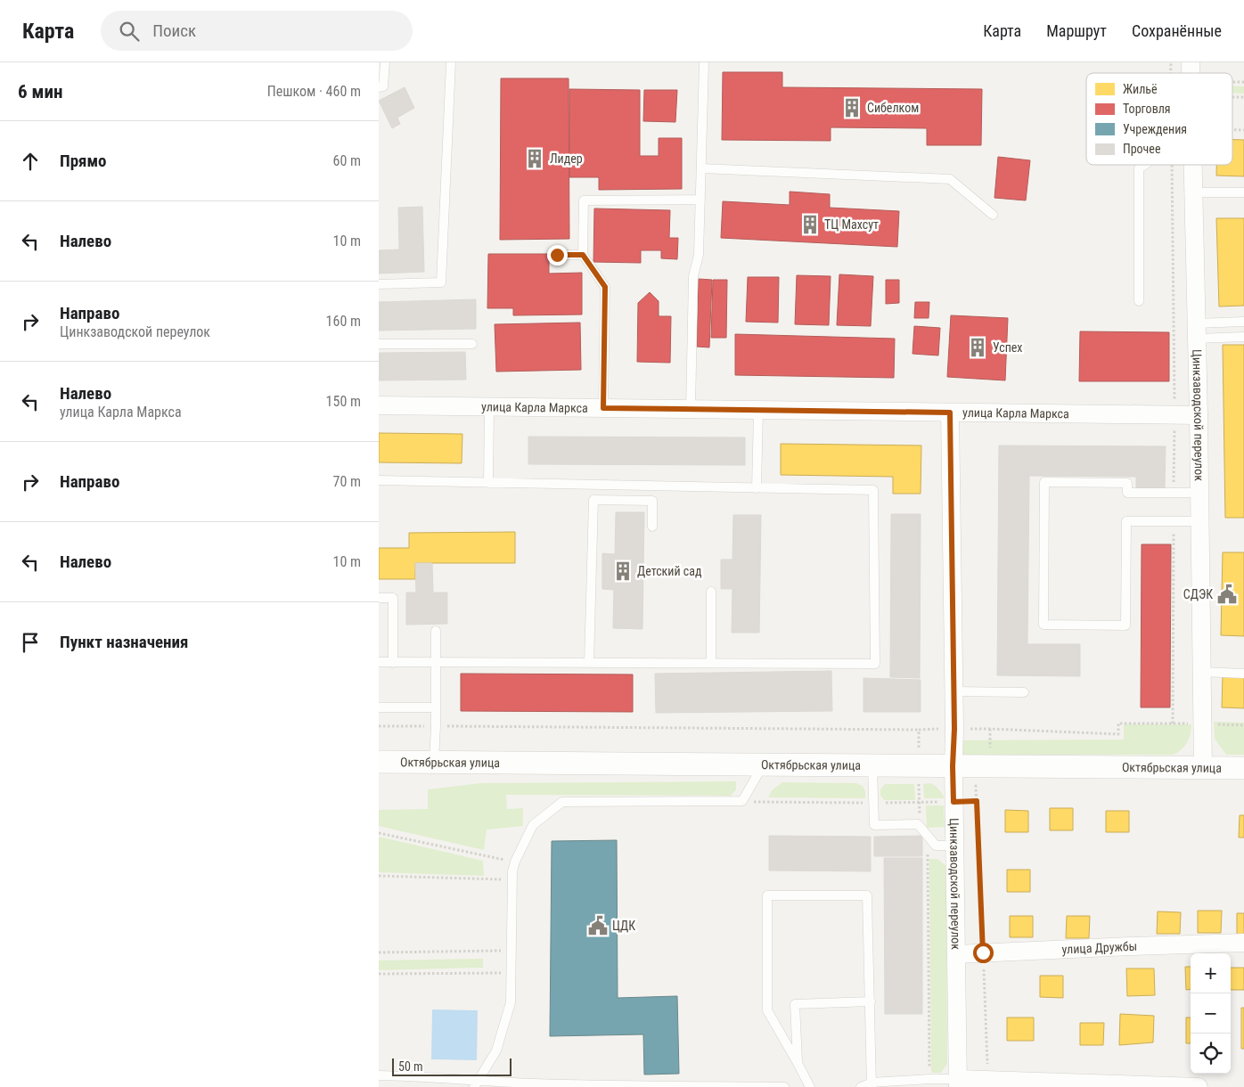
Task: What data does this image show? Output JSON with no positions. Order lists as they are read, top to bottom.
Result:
{
  "streets": {
    "street": [
      "улица Карла Маркса",
      "Цинкзаводской переулок",
      "Октябрьская улица",
      "улица Дружбы"
    ]
  },
  "crossings": [
    ["улица Карла Маркса", "Цинкзаводской переулок"],
    ["Цинкзаводской переулок", "Октябрьская улица"],
    ["Цинкзаводской переулок", "улица Дружбы"]
  ],
  "places": {
    "building": [
      "Сибелком",
      "Лидер",
      "ТЦ Махсут",
      "Успех",
      "Детский сад"
    ],
    "public building": ["СДЭК", "ЦДК"]
  },
  "legend": [
    "Жильё",
    "Торговля",
    "Учреждения",
    "Прочее"
  ],
  "scale_bar": "50 m",
  "page": {
    "header": "Карта",
    "search": "Поиск",
    "nav": ["Карта", "Маршрут", "Сохранённые"],
    "heading": ["6 мин", "Пешком · 460 m"],
    "list": [
      ["Прямо", "60 m"],
      ["Налево", "10 m"],
      ["Направо", "Цинкзаводской переулок", "160 m"],
      ["Налево", "улица Карла Маркса", "150 m"],
      ["Направо", "70 m"],
      ["Налево", "10 m"],
      "Пункт назначения"
    ],
    "map_buttons": ["+", "−"],
    "scale": "50 m"
  }
}
